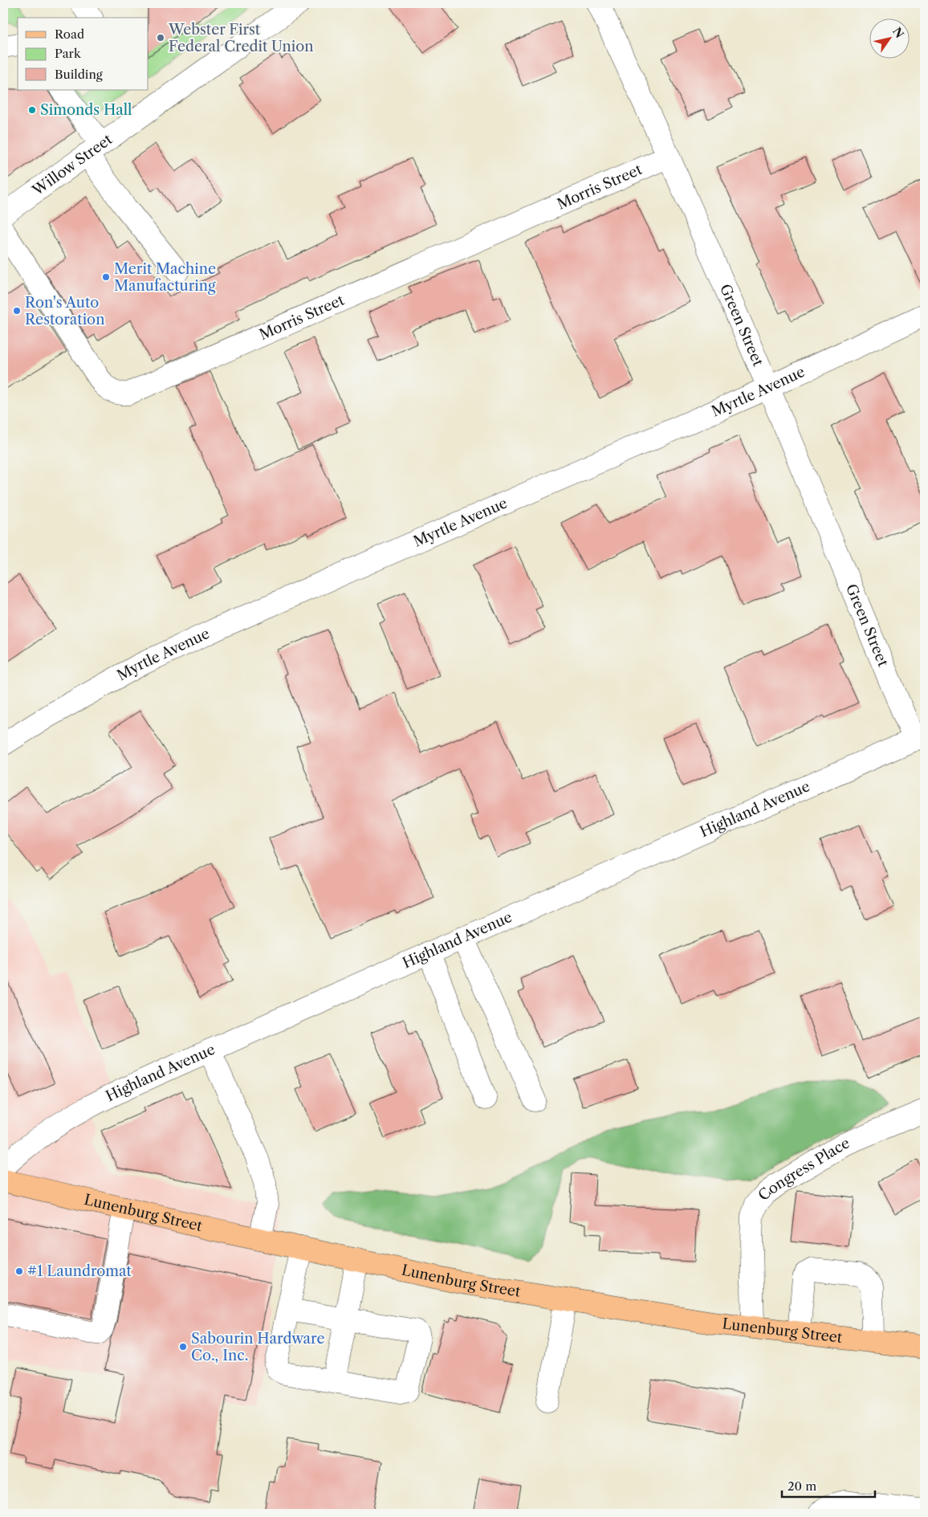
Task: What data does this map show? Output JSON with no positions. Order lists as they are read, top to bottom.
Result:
{
  "streets": {
    "main road": ["Lunenburg Street"],
    "street": [
      "Willow Street",
      "Morris Street",
      "Green Street",
      "Myrtle Avenue",
      "Highland Avenue",
      "Congress Place"
    ]
  },
  "crossings": [
    ["Morris Street", "Green Street"],
    ["Green Street", "Myrtle Avenue"],
    ["Green Street", "Highland Avenue"],
    ["Congress Place", "Lunenburg Street"]
  ],
  "places": [
    "Webster First Federal Credit Union",
    "Simonds Hall",
    "Merit Machine Manufacturing",
    "Ron's Auto Restoration",
    "#1 Laundromat",
    "Sabourin Hardware Co., Inc."
  ],
  "legend": ["Road", "Park", "Building"],
  "scale_bar": "20 m",
  "north": "top right"
}
